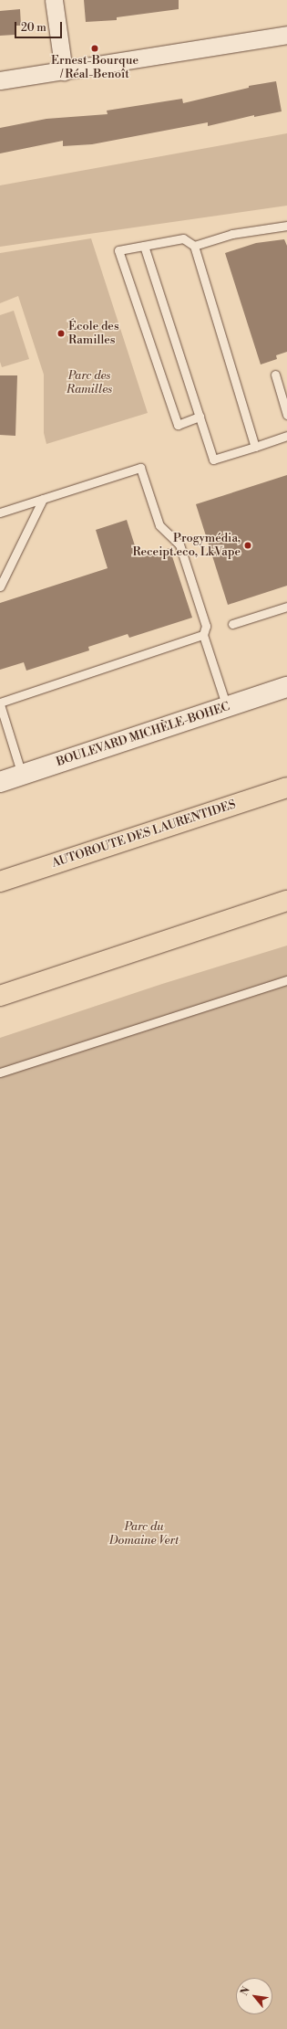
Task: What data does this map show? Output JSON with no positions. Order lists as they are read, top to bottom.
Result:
{
  "streets": {
    "highway": ["AUTOROUTE DES LAURENTIDES"],
    "street": ["BOULEVARD MICHÈLE-BOHEC"]
  },
  "parks": ["Parc des Ramilles", "Parc du Domaine Vert"],
  "places": ["Ernest-Bourque / Réal-Benoît", "École des Ramilles", "Progymédia, Receipt.eco, LkVape"],
  "scale_bar": "20 m",
  "north": "top left"
}
